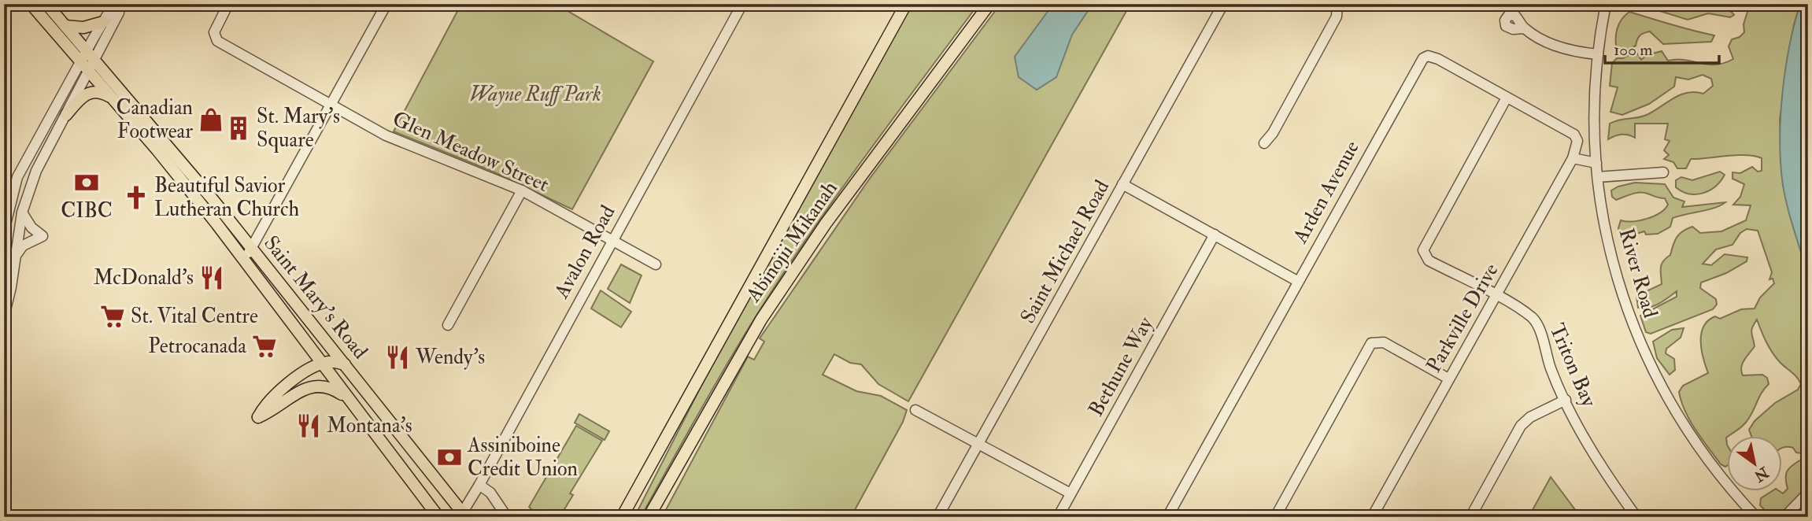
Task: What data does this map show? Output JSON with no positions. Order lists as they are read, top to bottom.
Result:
{
  "streets": {
    "main road": ["Abinojii Mikanah", "Saint Mary's Road"],
    "street": [
      "Glen Meadow Street",
      "Arden Avenue",
      "Avalon Road",
      "Saint Michael Road",
      "River Road",
      "Parkville Drive",
      "Triton Bay",
      "Bethune Way"
    ]
  },
  "crossings": [
    ["Glen Meadow Street", "Avalon Road"],
    ["Arden Avenue", "Parkville Drive"],
    ["Arden Avenue", "Triton Bay"],
    ["Avalon Road", "Saint Mary's Road"],
    ["Parkville Drive", "Triton Bay"]
  ],
  "parks": ["Wayne Ruff Park"],
  "places": {
    "shop": ["Canadian Footwear"],
    "building": ["St. Mary's Square"],
    "bank": ["CIBC", "Assiniboine Credit Union"],
    "church": ["Beautiful Savior Lutheran Church"],
    "restaurant": ["McDonald's", "Wendy's", "Montana's"],
    "supermarket": ["St. Vital Centre", "Petrocanada"]
  },
  "scale_bar": "100 m",
  "north": "bottom right"
}
